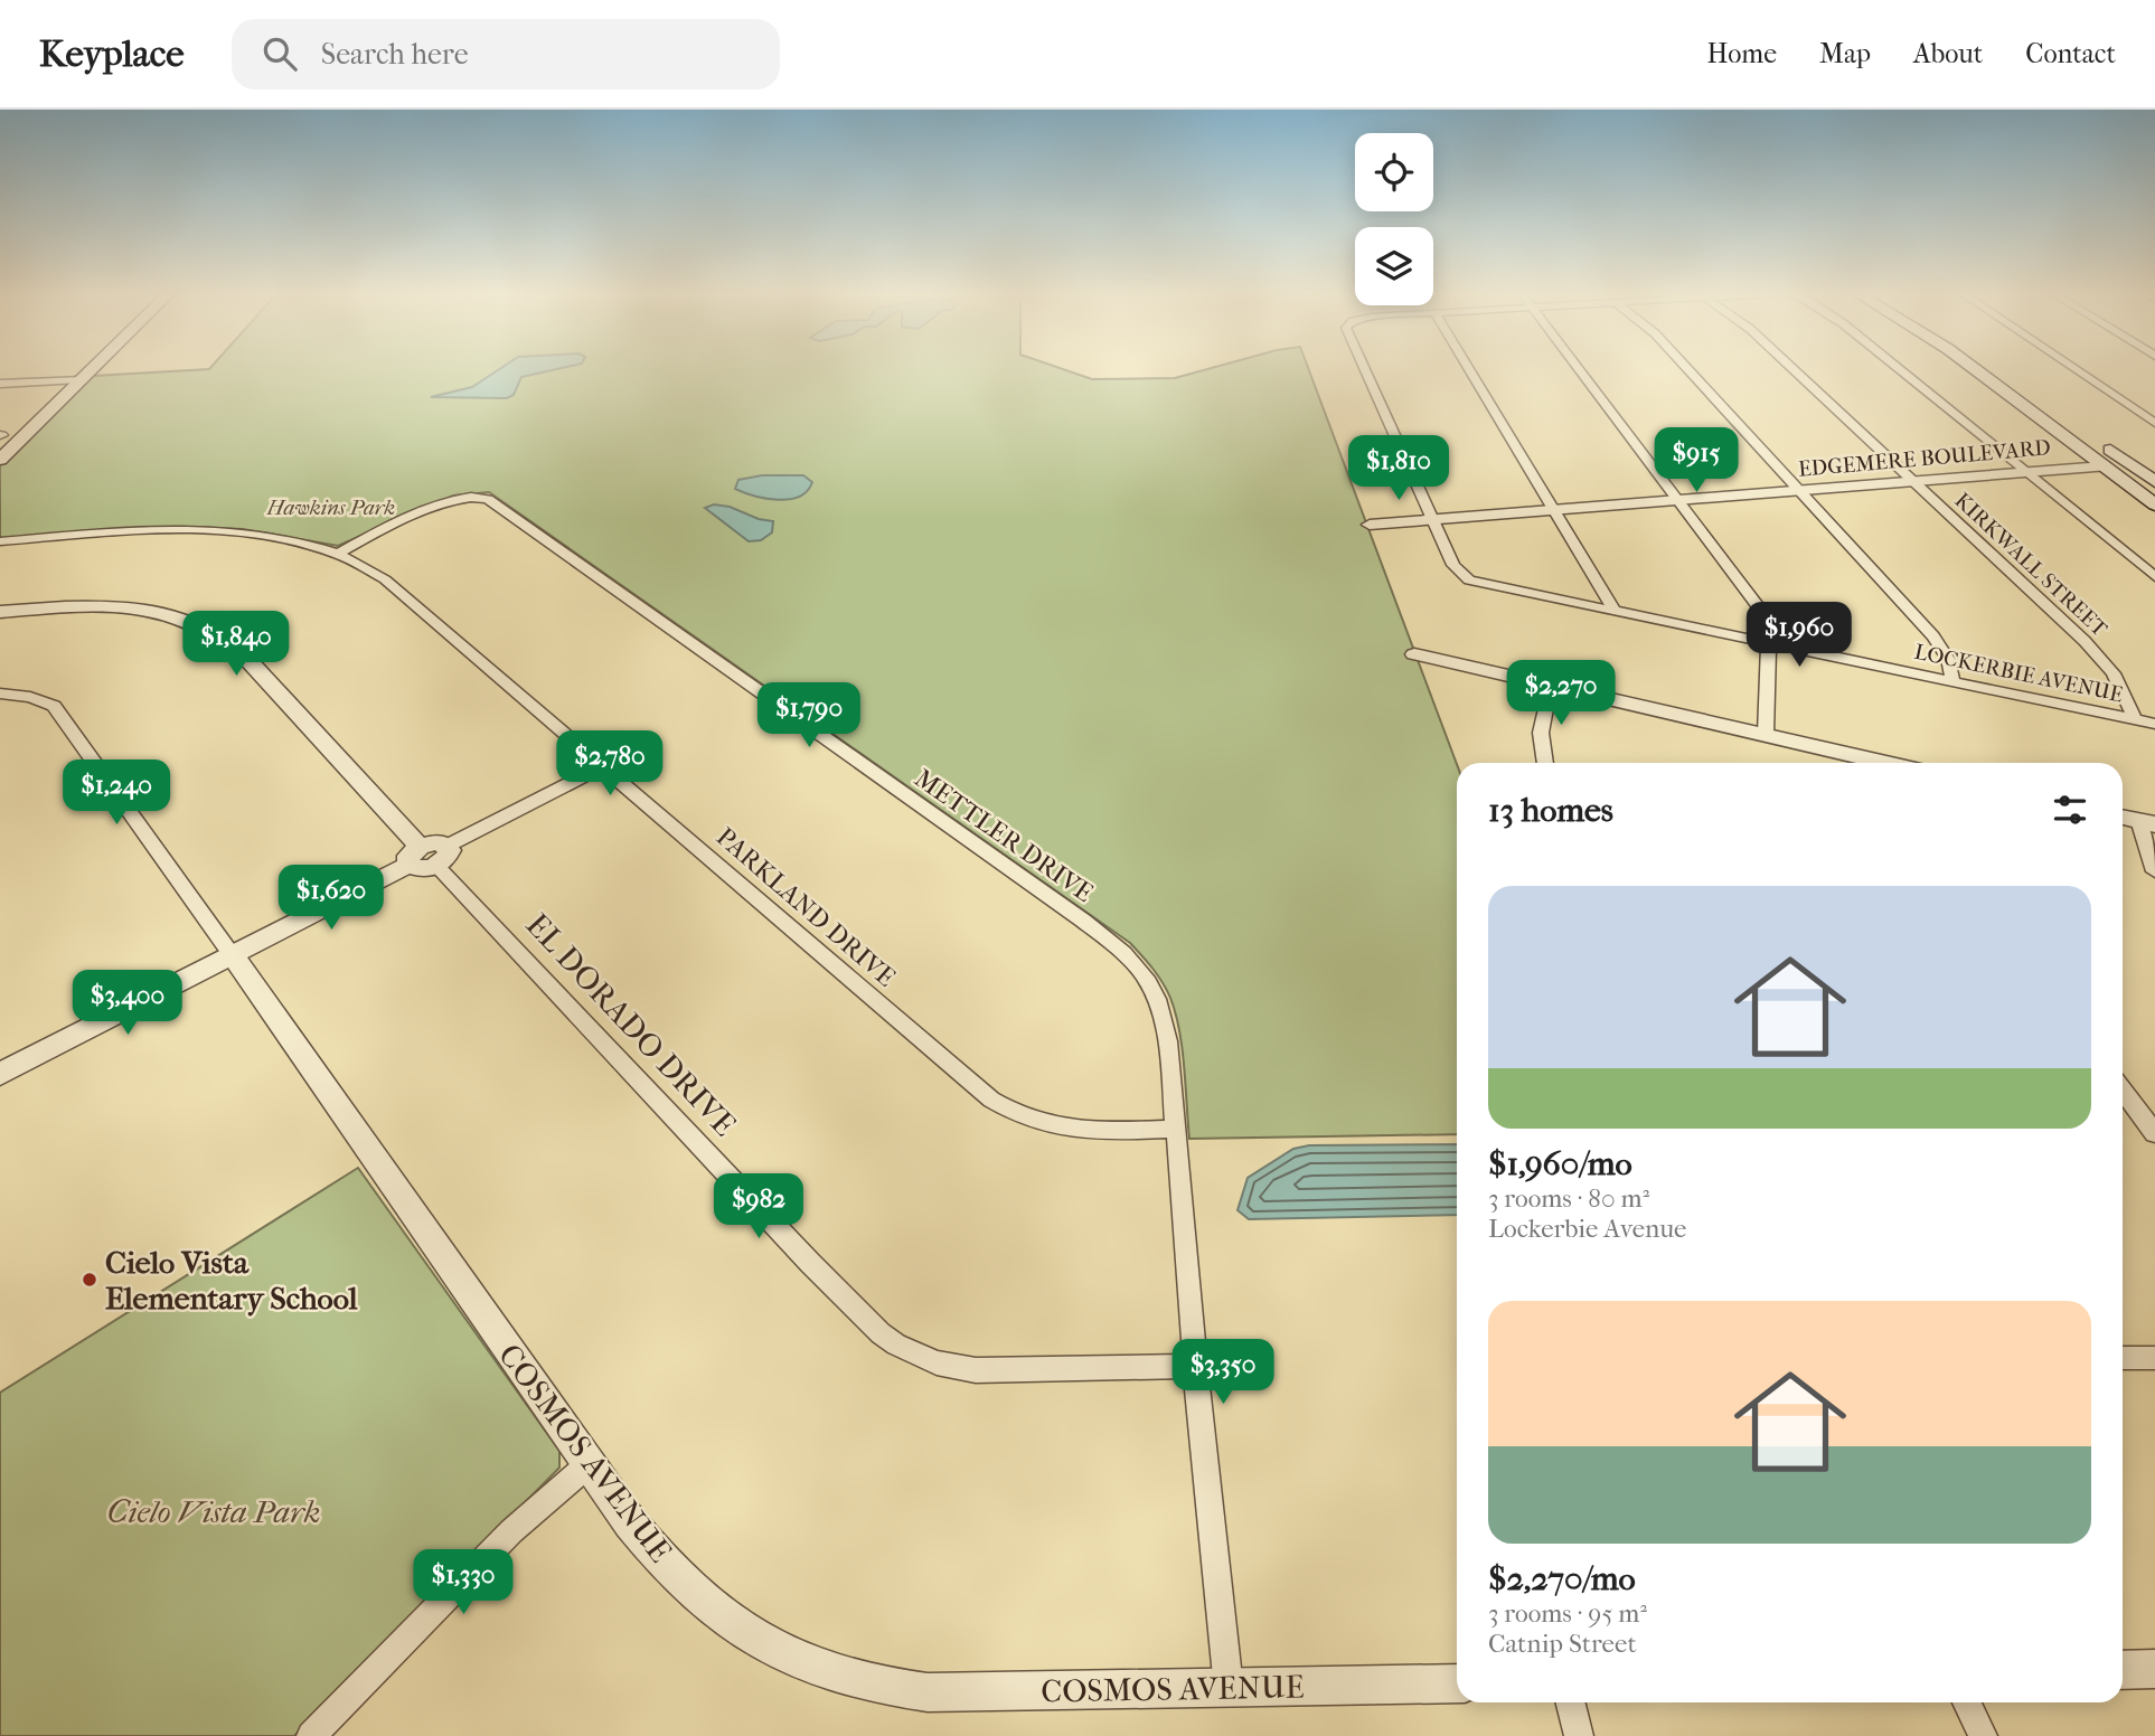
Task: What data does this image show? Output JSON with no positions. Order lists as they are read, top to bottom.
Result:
{
  "streets": {
    "main road": ["EDGEMERE BOULEVARD"],
    "street": [
      "KIRKWALL STREET",
      "LOCKERBIE AVENUE",
      "METTLER DRIVE",
      "PARKLAND DRIVE",
      "EL DORADO DRIVE",
      "COSMOS AVENUE"
    ]
  },
  "crossings": [
    ["EDGEMERE BOULEVARD", "KIRKWALL STREET"],
    ["EDGEMERE BOULEVARD", "LOCKERBIE AVENUE"],
    ["KIRKWALL STREET", "LOCKERBIE AVENUE"],
    ["METTLER DRIVE", "PARKLAND DRIVE"],
    ["METTLER DRIVE", "EL DORADO DRIVE"],
    ["METTLER DRIVE", "COSMOS AVENUE"]
  ],
  "parks": ["Hawkins Park", "Cielo Vista Park"],
  "places": ["Cielo Vista Elementary School"],
  "page": {
    "header": "Keyplace",
    "search": "Search here",
    "nav": [
      "Home",
      "Map",
      "About",
      "Contact"
    ],
    "price": [
      "$915",
      "$1,810",
      "$1,960",
      "$1,840",
      "$2,270",
      "$1,790",
      "$2,780",
      "$1,240",
      "$1,620",
      "$3,400",
      "$982",
      "$3,350",
      "$1,330"
    ],
    "heading": "13 homes",
    "list": [
      {
        "name": "$1,960/mo",
        "note": "3 rooms · 80 m² · Lockerbie Avenue"
      },
      {
        "name": "$2,270/mo",
        "note": "3 rooms · 95 m² · Catnip Street"
      }
    ]
  }
}
